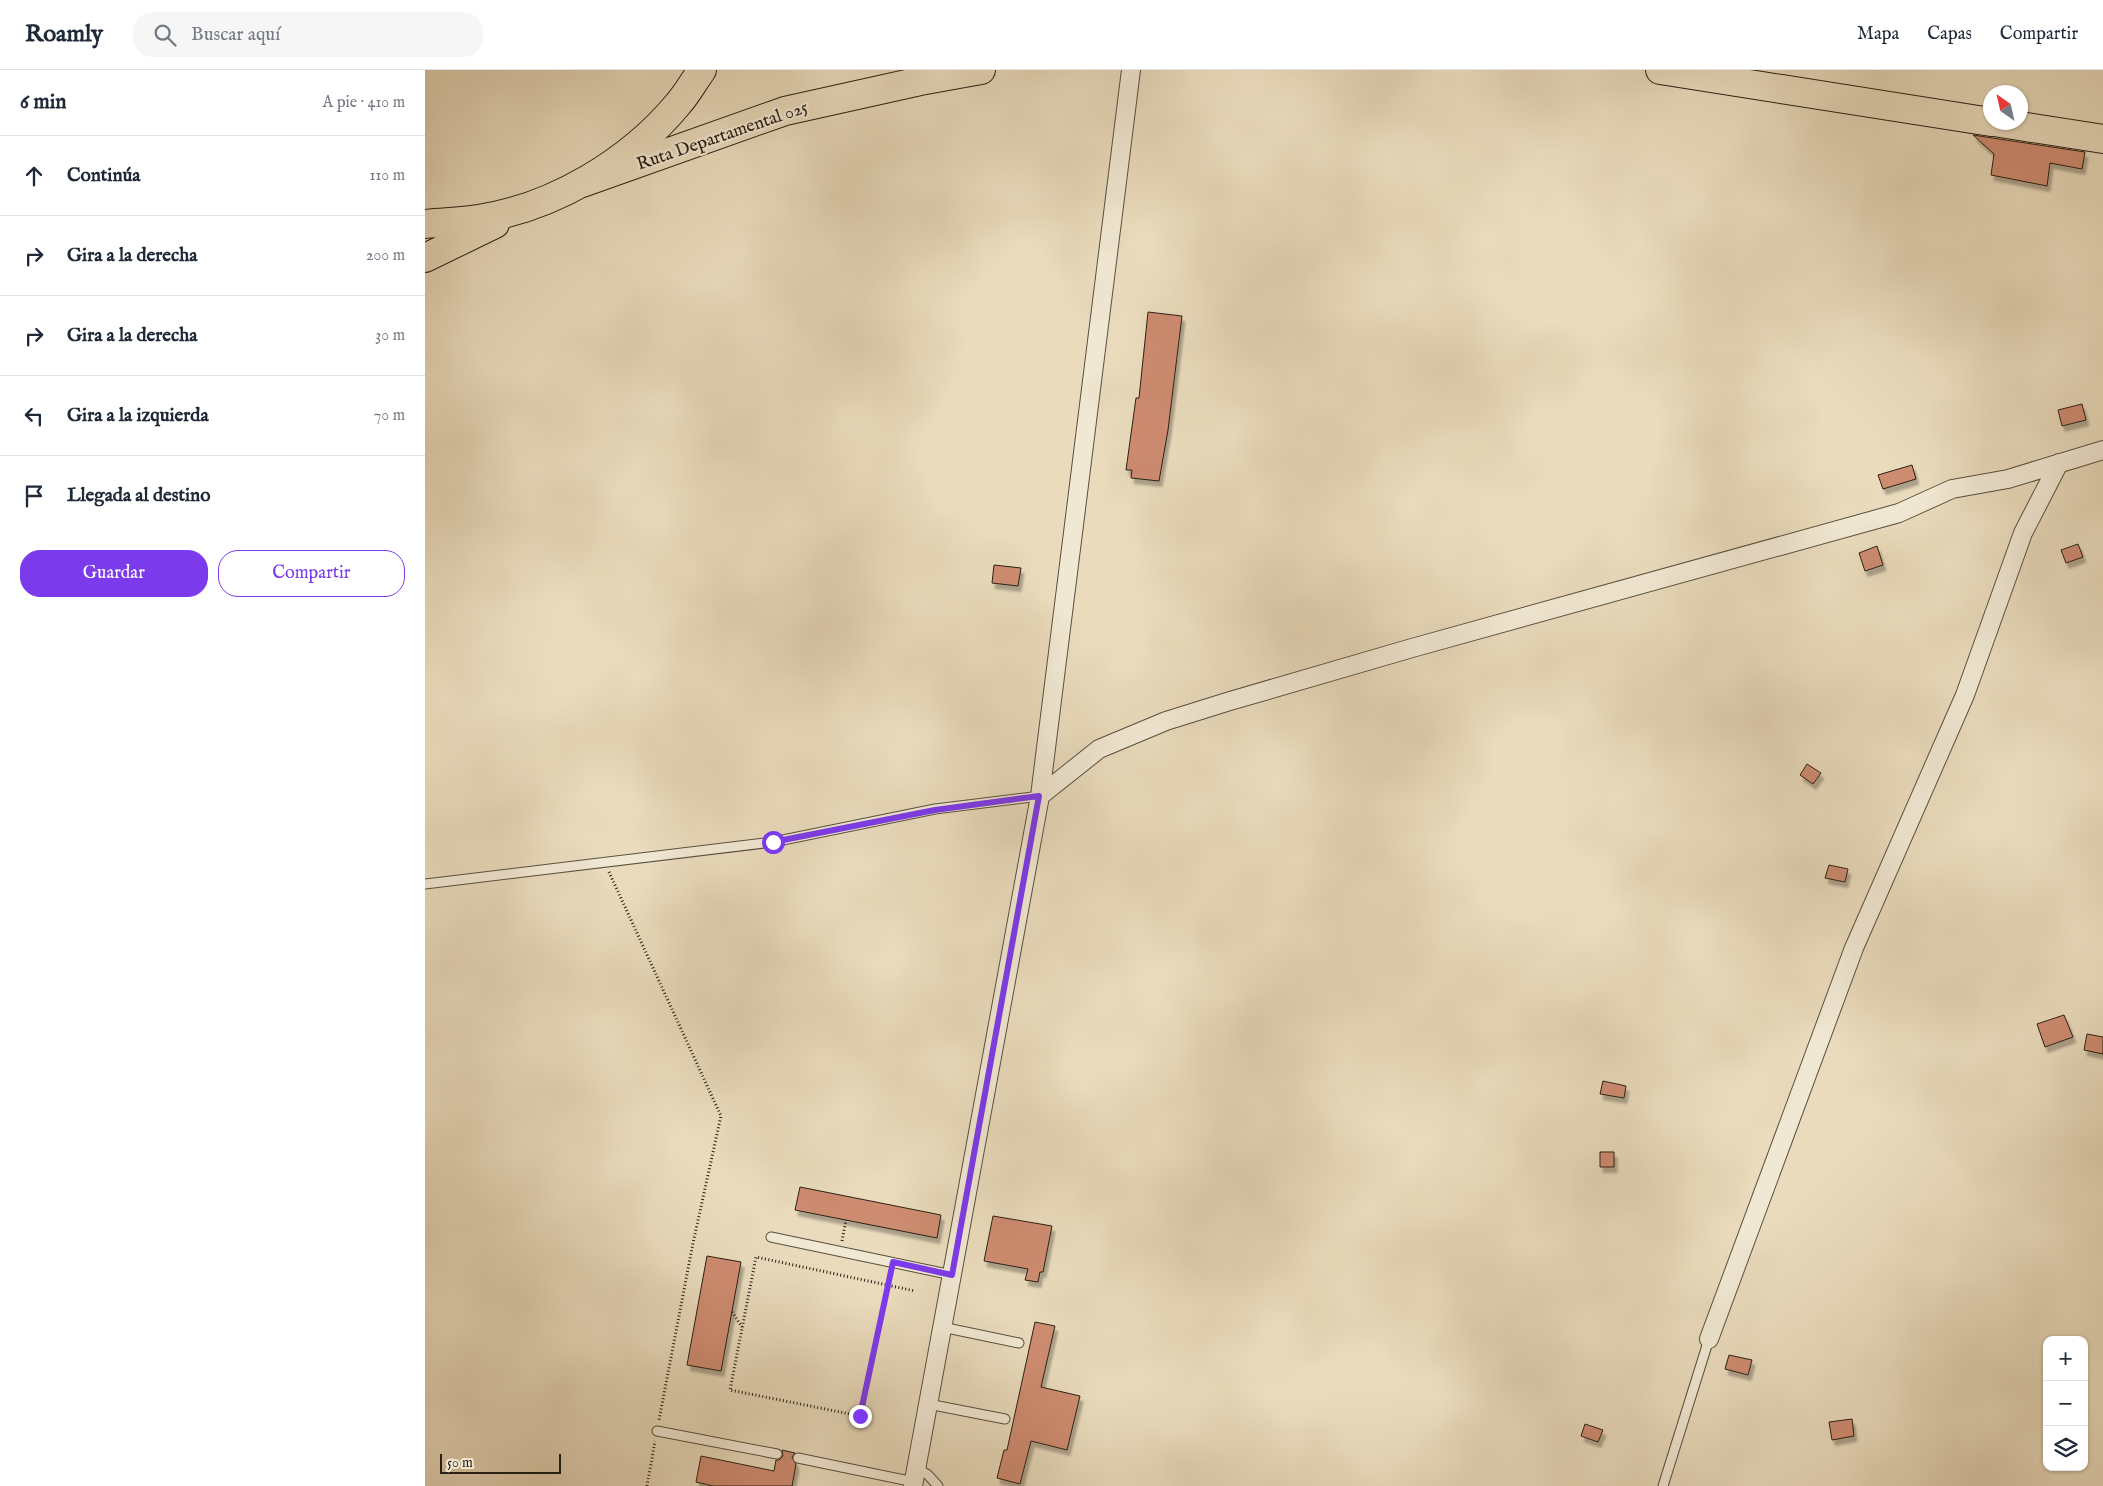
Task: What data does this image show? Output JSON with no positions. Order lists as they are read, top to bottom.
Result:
{
  "streets": {
    "highway": ["Ruta Departamental 025"]
  },
  "scale_bar": "50 m",
  "north": "top left",
  "page": {
    "header": "Roamly",
    "search": "Buscar aquí",
    "nav": ["Mapa", "Capas", "Compartir"],
    "heading": ["6 min", "A pie · 410 m"],
    "list": [
      ["Continúa", "110 m"],
      ["Gira a la derecha", "200 m"],
      ["Gira a la derecha", "30 m"],
      ["Gira a la izquierda", "70 m"],
      "Llegada al destino"
    ],
    "buttons": ["Guardar", "Compartir"],
    "map_buttons": ["+", "−"],
    "scale": "50 m"
  }
}
